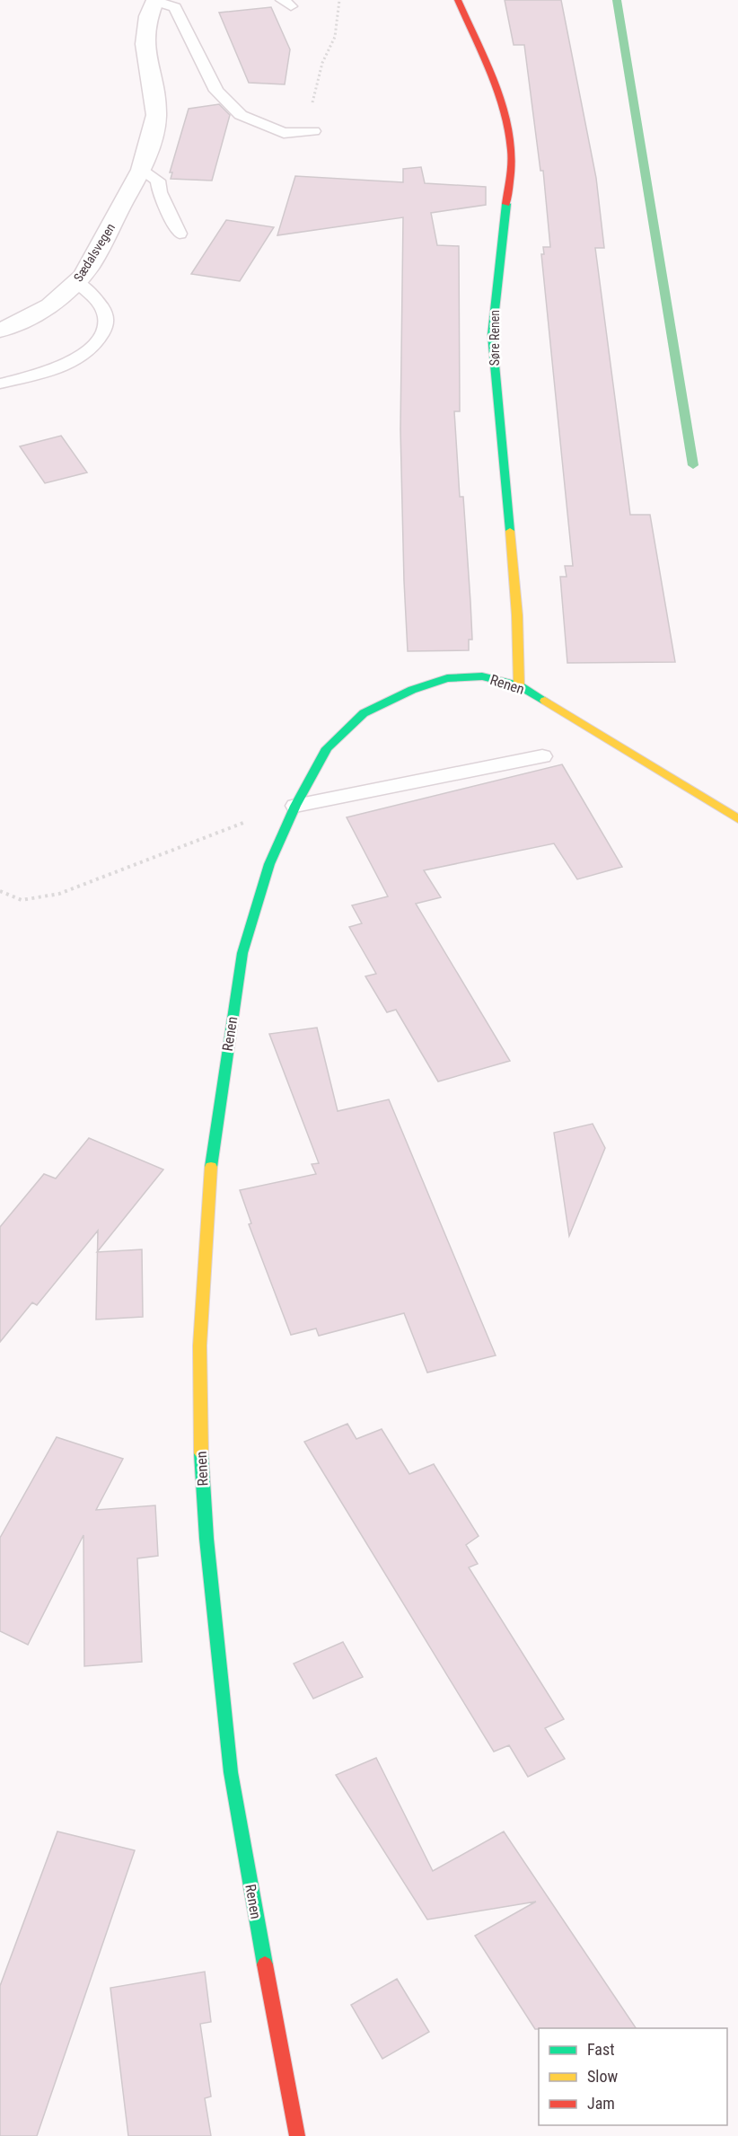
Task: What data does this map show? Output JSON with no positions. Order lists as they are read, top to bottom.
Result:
{
  "streets": {
    "street": ["Sædalsvegen", "Søre Renen", "Renen"]
  },
  "crossings": [
    ["Søre Renen", "Renen"]
  ],
  "legend": ["Fast", "Slow", "Jam"]
}
